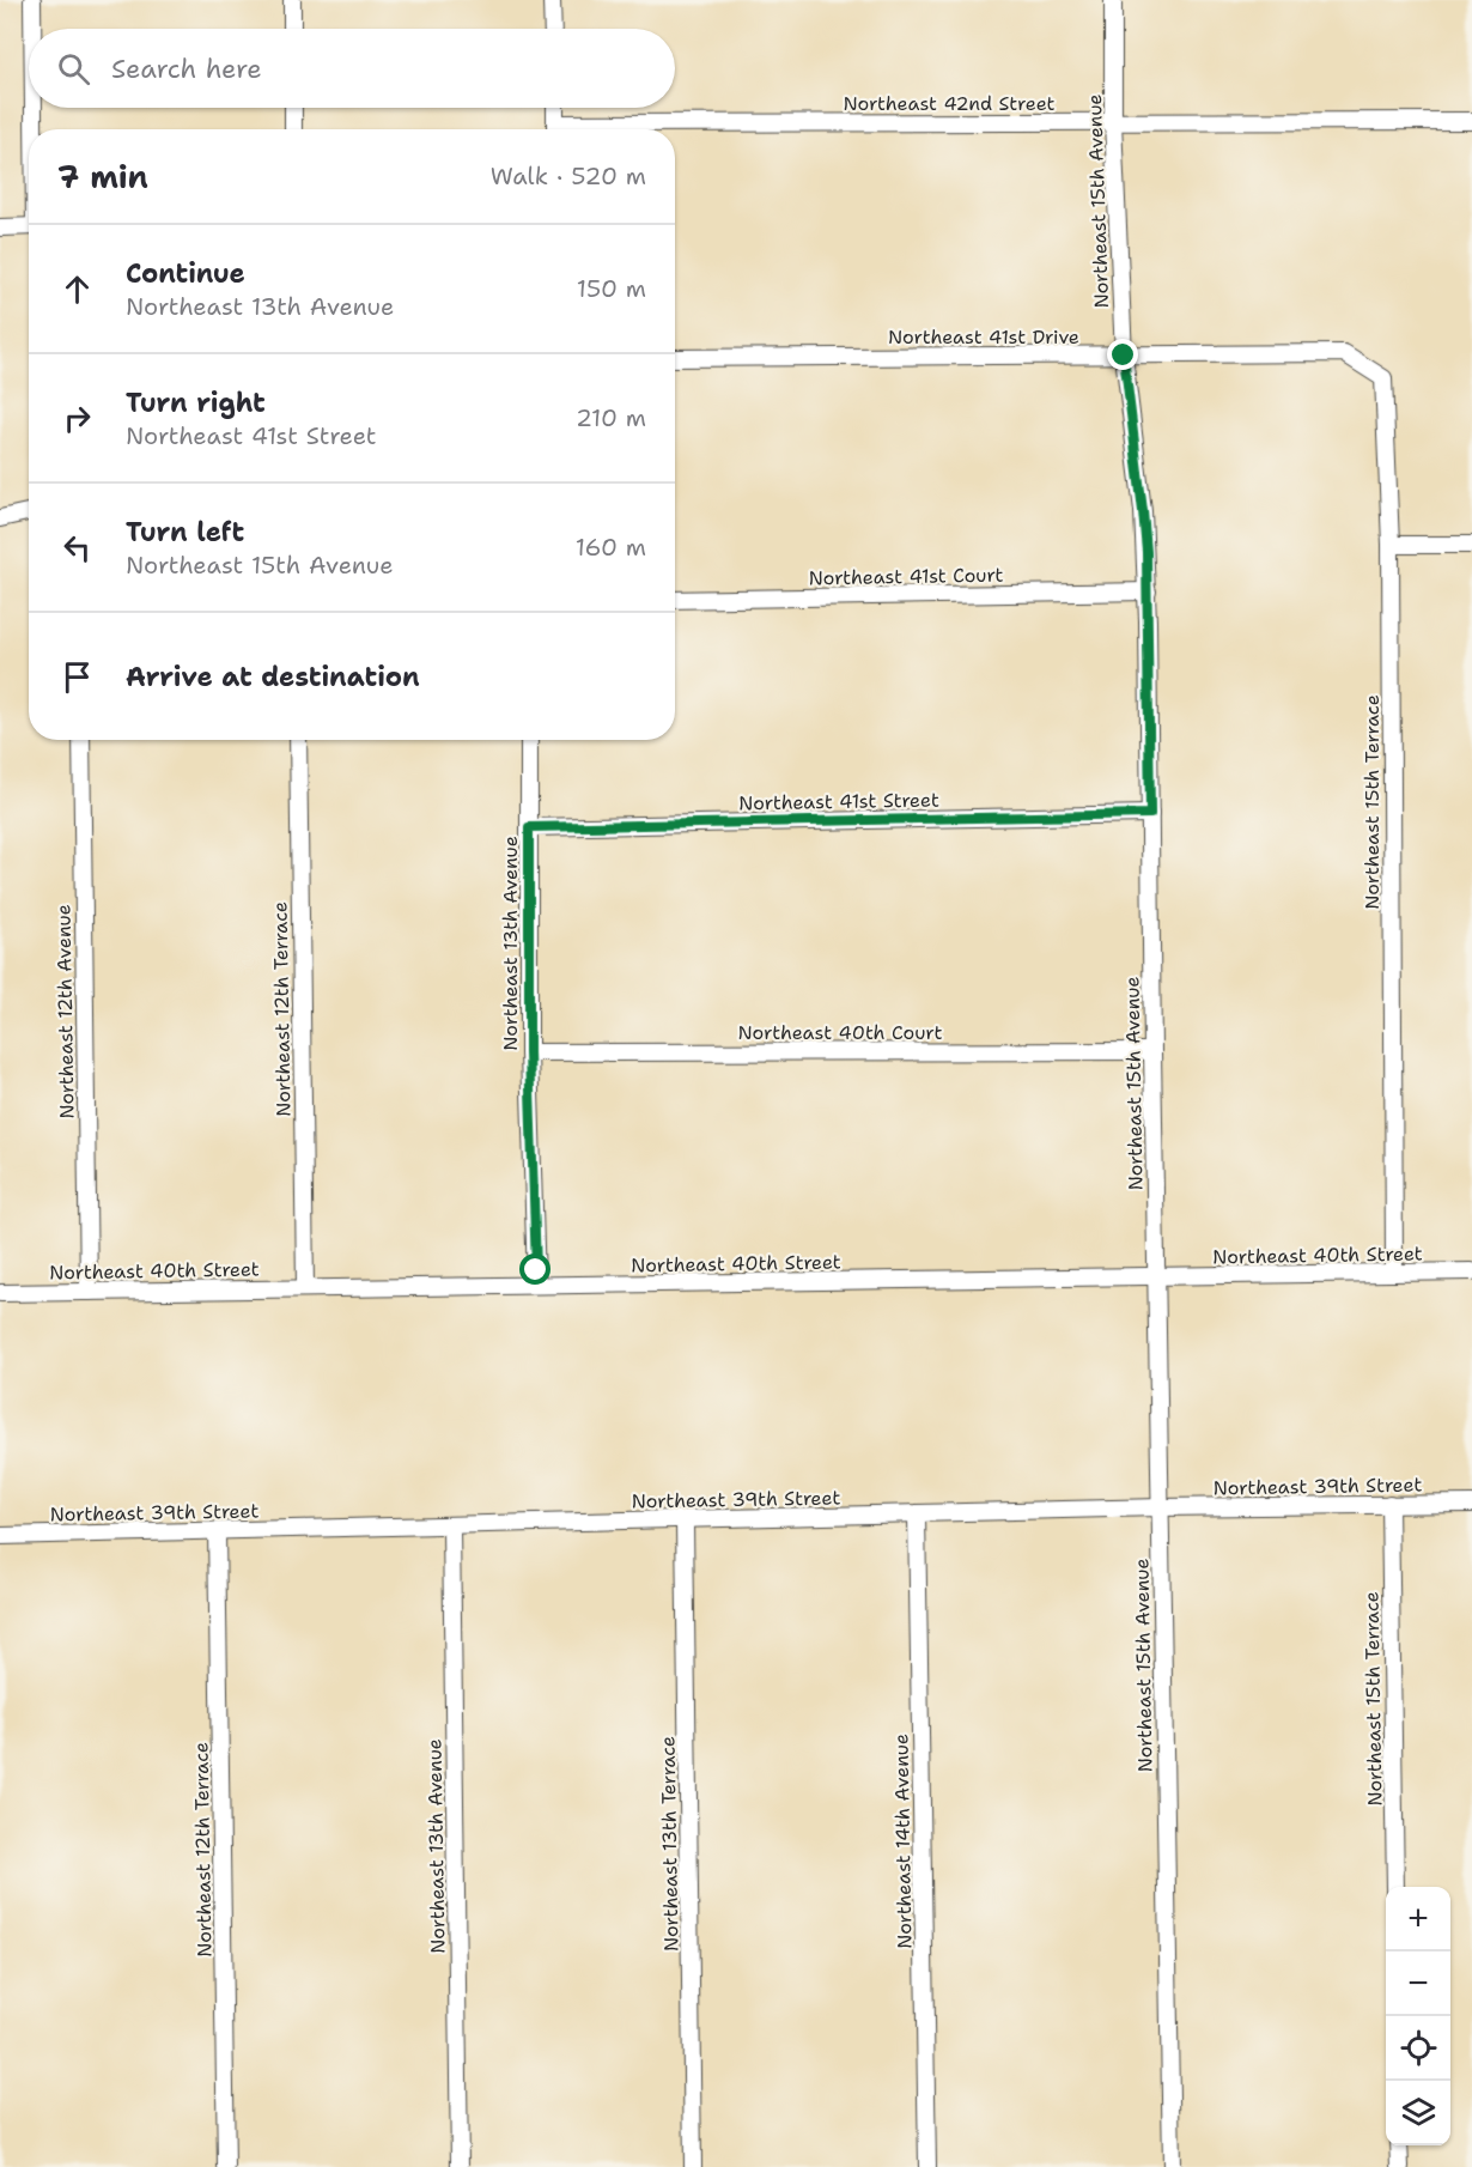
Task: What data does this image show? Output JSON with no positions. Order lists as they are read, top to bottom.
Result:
{
  "streets": {
    "street": [
      "Northeast 42nd Street",
      "Northeast 15th Avenue",
      "Northeast 41st Drive",
      "Northeast 41st Court",
      "Northeast 41st Street",
      "Northeast 15th Terrace",
      "Northeast 13th Avenue",
      "Northeast 12th Terrace",
      "Northeast 12th Avenue",
      "Northeast 40th Court",
      "Northeast 40th Street",
      "Northeast 39th Street",
      "Northeast 14th Avenue",
      "Northeast 13th Terrace"
    ]
  },
  "crossings": [
    ["Northeast 42nd Street", "Northeast 15th Avenue"],
    ["Northeast 15th Avenue", "Northeast 41st Drive"],
    ["Northeast 15th Avenue", "Northeast 41st Court"],
    ["Northeast 15th Avenue", "Northeast 41st Street"],
    ["Northeast 15th Avenue", "Northeast 40th Court"],
    ["Northeast 15th Avenue", "Northeast 40th Street"],
    ["Northeast 15th Avenue", "Northeast 39th Street"],
    ["Northeast 41st Drive", "Northeast 15th Terrace"],
    ["Northeast 41st Street", "Northeast 13th Avenue"],
    ["Northeast 15th Terrace", "Northeast 40th Street"],
    ["Northeast 15th Terrace", "Northeast 39th Street"],
    ["Northeast 13th Avenue", "Northeast 40th Court"],
    ["Northeast 13th Avenue", "Northeast 40th Street"],
    ["Northeast 13th Avenue", "Northeast 39th Street"],
    ["Northeast 12th Terrace", "Northeast 40th Street"],
    ["Northeast 12th Terrace", "Northeast 39th Street"],
    ["Northeast 12th Avenue", "Northeast 40th Street"],
    ["Northeast 39th Street", "Northeast 14th Avenue"],
    ["Northeast 39th Street", "Northeast 13th Terrace"]
  ],
  "page": {
    "search": "Search here",
    "heading": ["7 min", "Walk · 520 m"],
    "list": [
      ["Continue", "Northeast 13th Avenue", "150 m"],
      ["Turn right", "Northeast 41st Street", "210 m"],
      ["Turn left", "Northeast 15th Avenue", "160 m"],
      "Arrive at destination"
    ],
    "map_buttons": ["+", "−"]
  }
}
